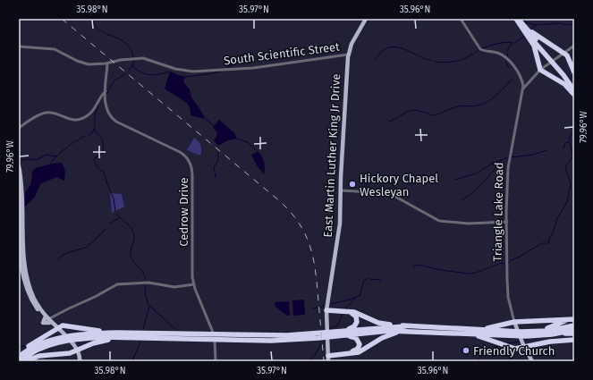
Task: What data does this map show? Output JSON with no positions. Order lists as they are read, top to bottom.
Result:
{
  "streets": {
    "main road": ["East Martin Luther King Jr Drive", "Triangle Lake Road"],
    "street": ["South Scientific Street", "Cedrow Drive"]
  },
  "crossings": [
    ["South Scientific Street", "East Martin Luther King Jr Drive"],
    ["South Scientific Street", "Cedrow Drive"]
  ],
  "places": ["Hickory Chapel Wesleyan", "Friendly Church"],
  "coordinates": [
    "35.98°N",
    "35.97°N",
    "35.96°N",
    "79.96°W"
  ]
}
